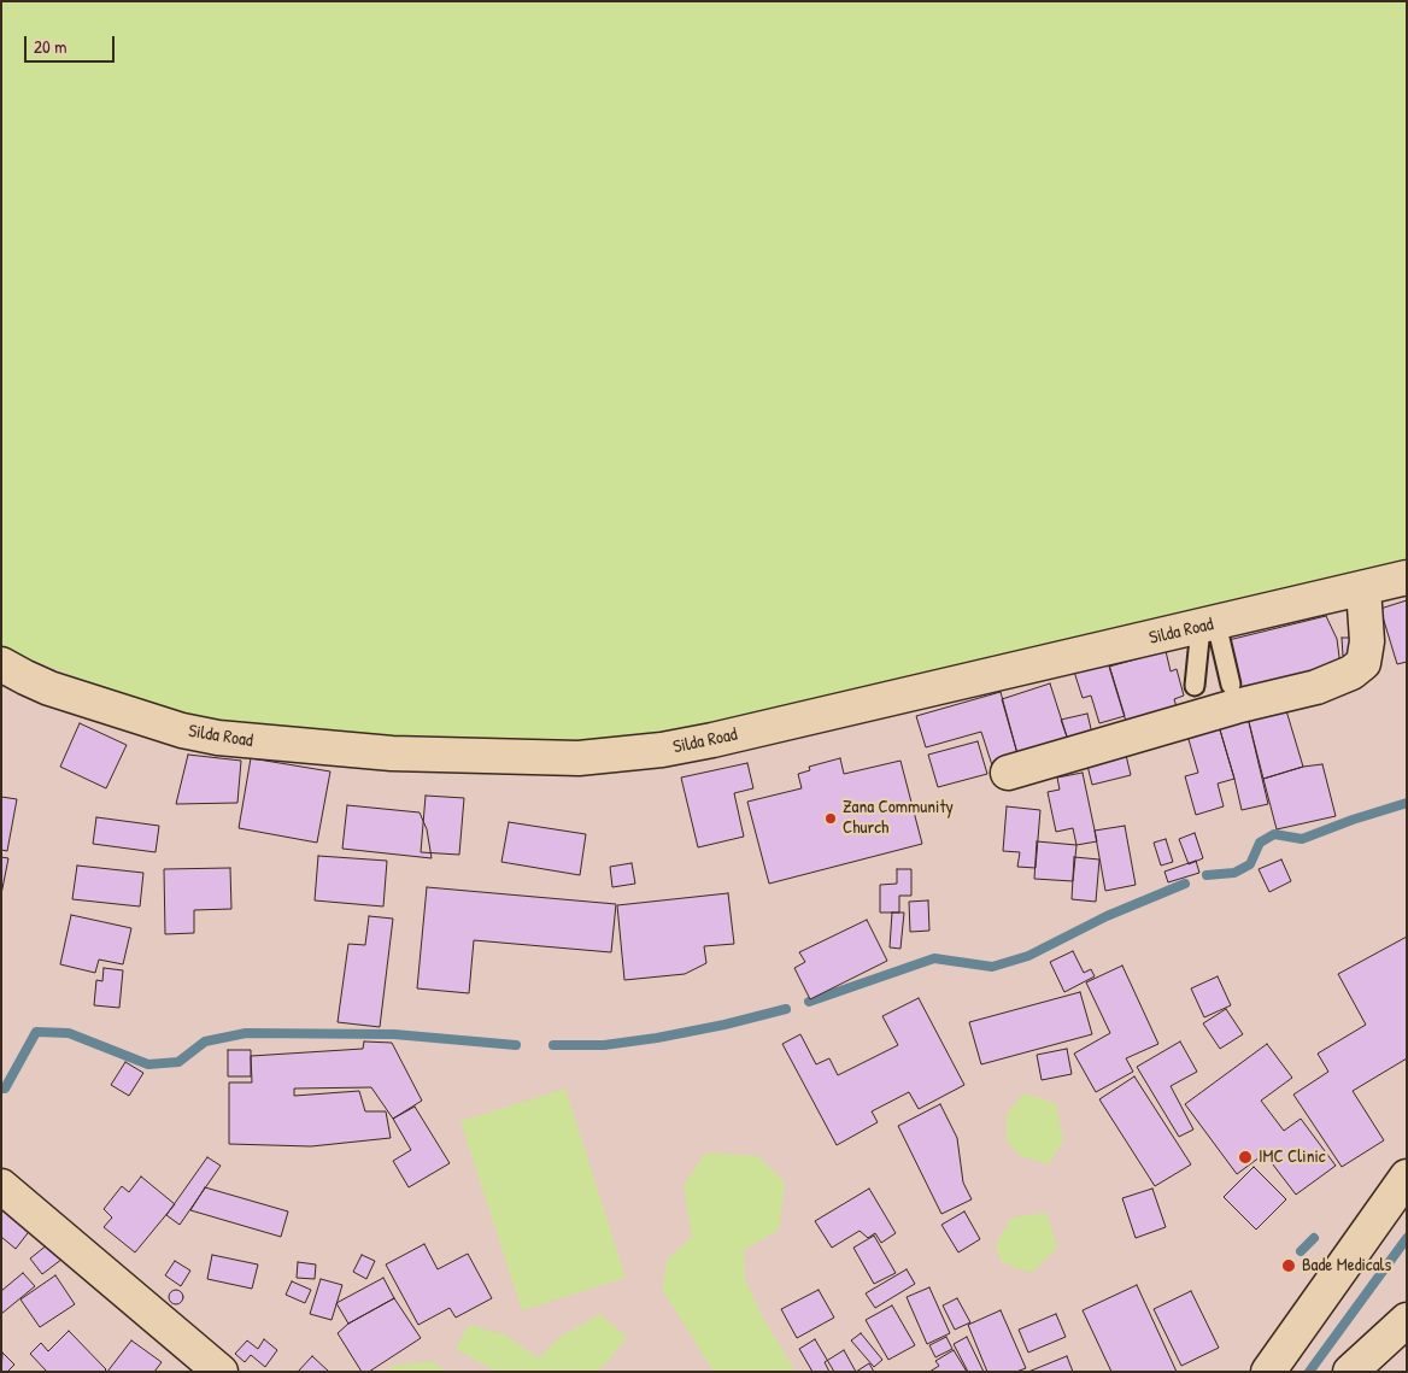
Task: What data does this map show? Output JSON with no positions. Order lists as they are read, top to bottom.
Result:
{
  "streets": {
    "street": ["Silda Road"]
  },
  "places": ["Zana Community Church", "IMC Clinic", "Bade Medicals"],
  "scale_bar": "20 m"
}
